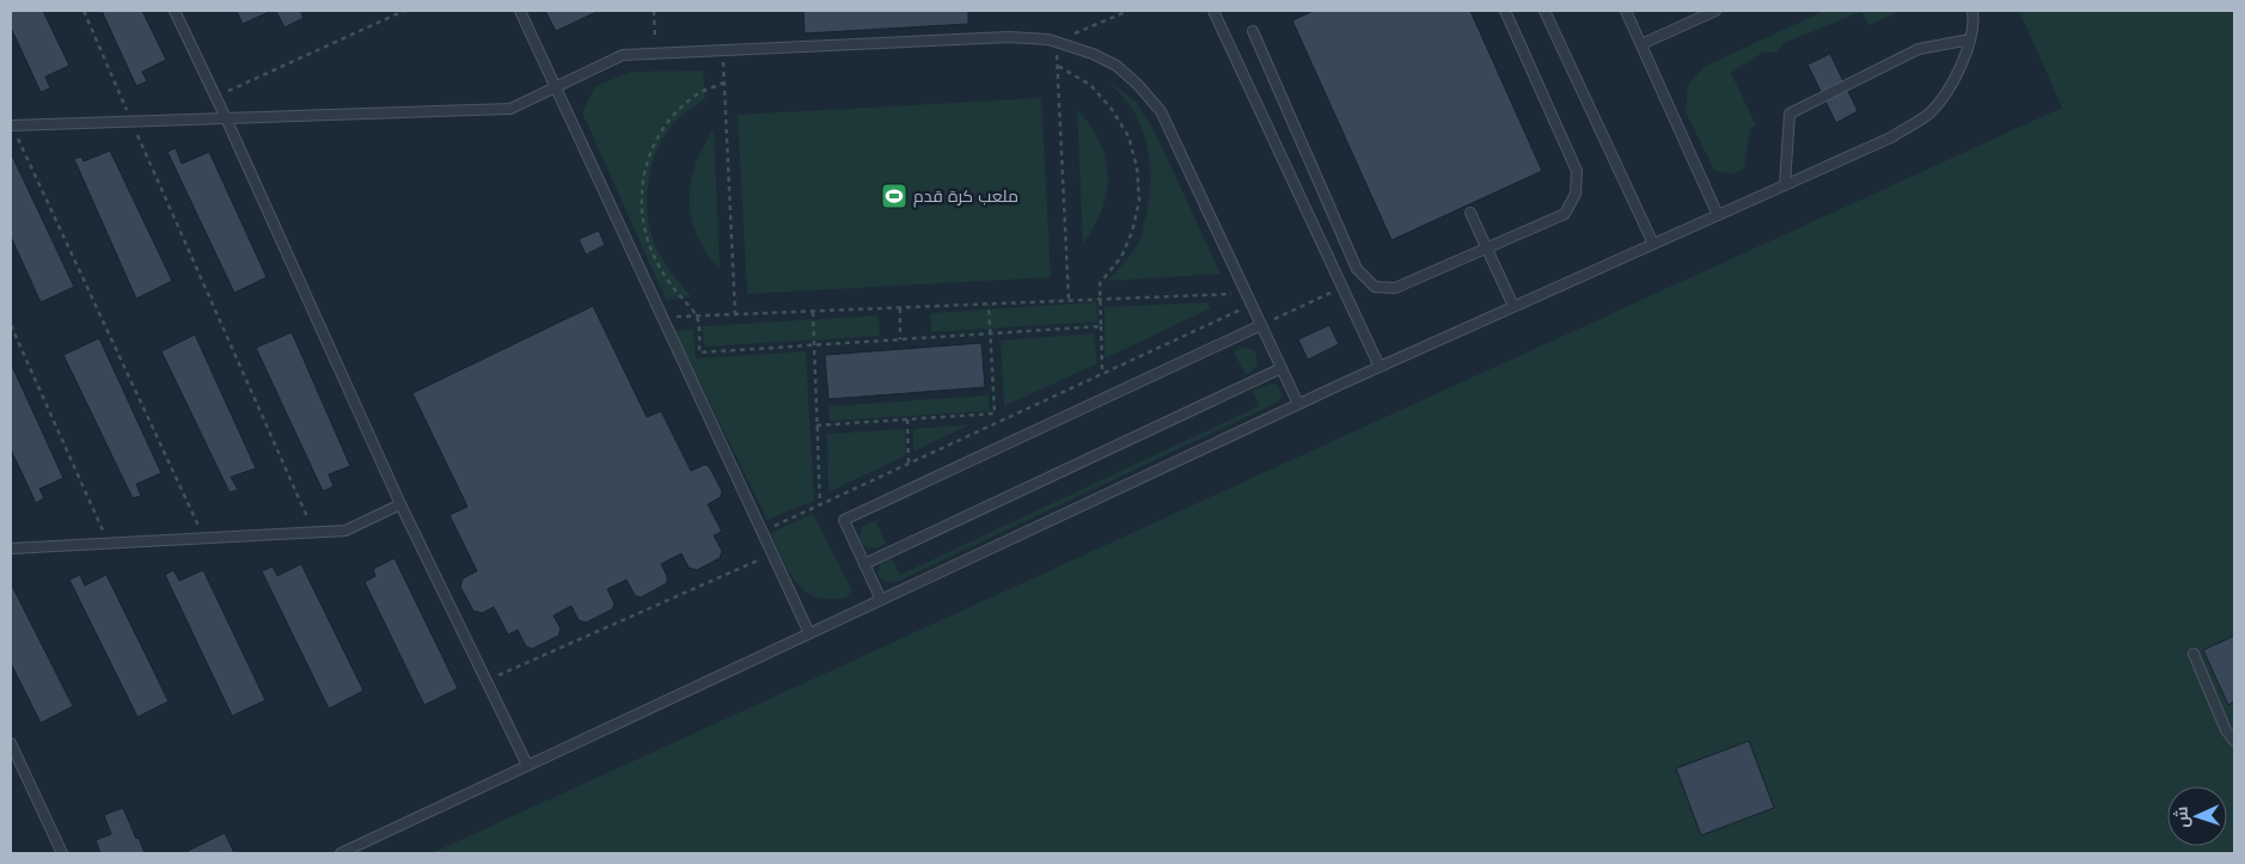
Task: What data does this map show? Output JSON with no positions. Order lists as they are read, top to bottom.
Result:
{
  "places": {
    "sports": ["ملعب كرة قدم"]
  },
  "north": "left"
}
